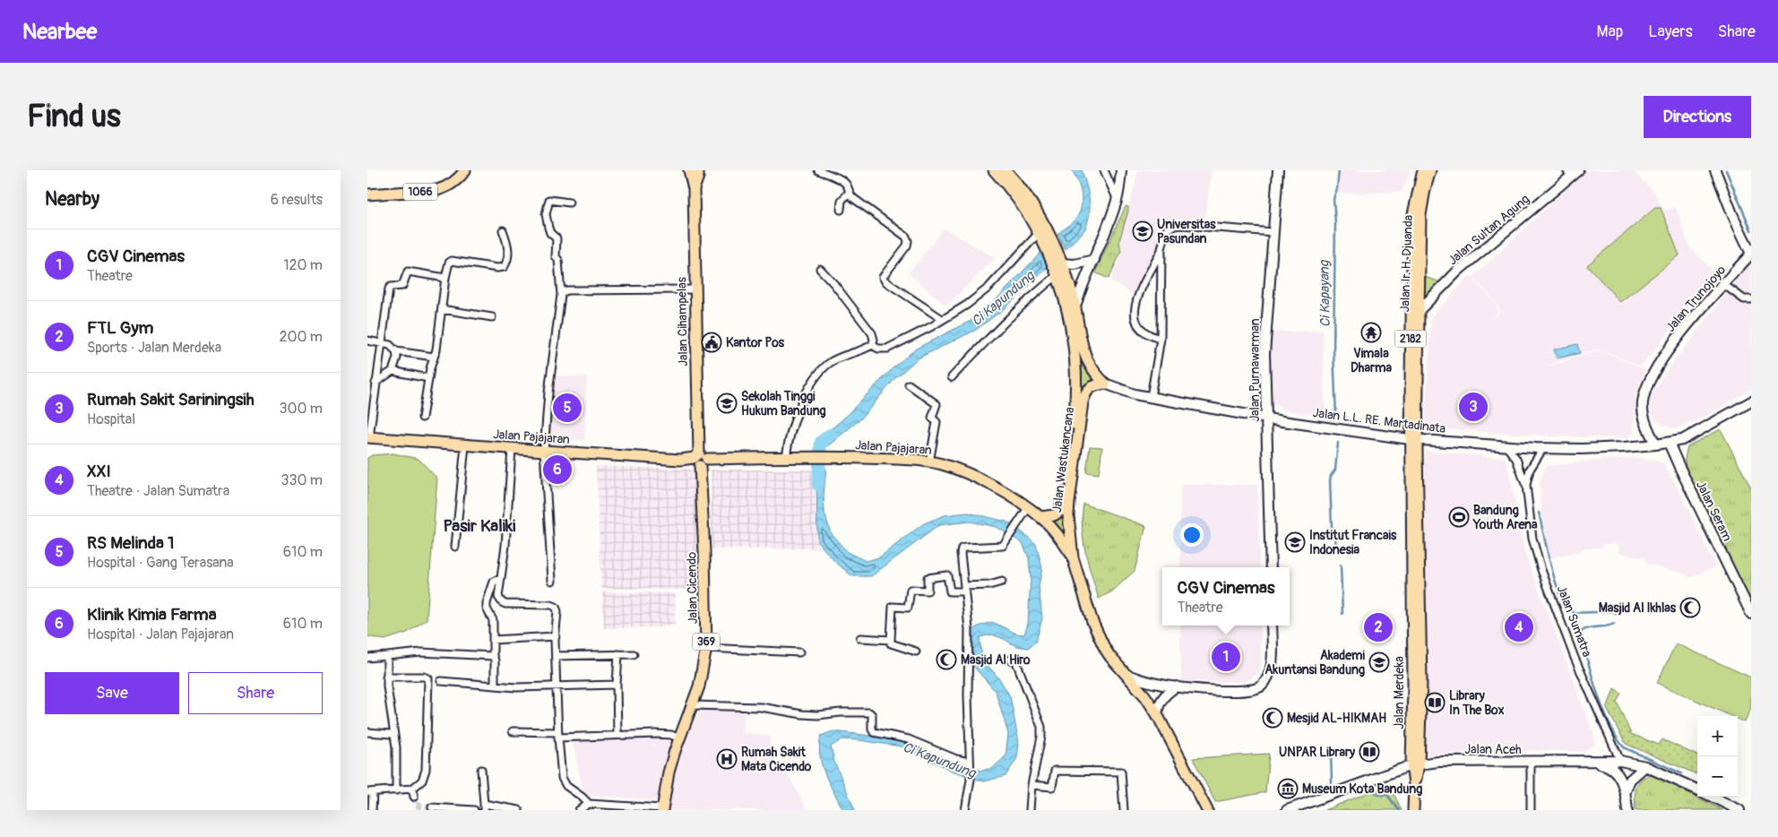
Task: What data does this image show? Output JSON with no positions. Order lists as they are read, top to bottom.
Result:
{
  "streets": {
    "main road": [
      "1066",
      "Jalan Ir. H. Djuanda",
      "Jalan Cihampelas",
      "2182",
      "Jalan Pajajaran",
      "Jalan Wastukancana",
      "Jalan Cicendo",
      "369",
      "Jalan Merdeka"
    ],
    "street": [
      "Jalan Sultan Agung",
      "Jalan Trunojoyo",
      "Jalan Purnawarman",
      "Jalan L.L. RE. Martadinata",
      "Jalan Seram",
      "Jalan Sumatra",
      "Jalan Aceh"
    ]
  },
  "crossings": [
    ["Jalan Sultan Agung", "Jalan Ir. H. Djuanda"],
    ["Jalan Ir. H. Djuanda", "Jalan L.L. RE. Martadinata"],
    ["Jalan Ir. H. Djuanda", "Jalan Merdeka"],
    ["Jalan Trunojoyo", "Jalan L.L. RE. Martadinata"],
    ["Jalan Cihampelas", "Jalan Pajajaran"],
    ["Jalan Cihampelas", "Jalan Cicendo"],
    ["Jalan Purnawarman", "Jalan L.L. RE. Martadinata"],
    ["Jalan L.L. RE. Martadinata", "Jalan Wastukancana"],
    ["Jalan L.L. RE. Martadinata", "Jalan Seram"],
    ["Jalan L.L. RE. Martadinata", "Jalan Sumatra"],
    ["Jalan L.L. RE. Martadinata", "Jalan Merdeka"],
    ["Jalan Pajajaran", "Jalan Wastukancana"],
    ["Jalan Pajajaran", "Jalan Cicendo"],
    ["Jalan Sumatra", "Jalan Aceh"],
    ["Jalan Merdeka", "Jalan Aceh"]
  ],
  "districts": ["Pasir Kaliki"],
  "water": ["Ci Kapayang", "Ci Kapundung"],
  "places": {
    "school or university": [
      "Universitas Pasundan",
      "Sekolah Tinggi Hukum Bandung",
      "Institut Francais Indonesia",
      "Akademi Akuntansi Bandung"
    ],
    "temple": ["Vimala Dharma"],
    "public building": ["Kantor Pos"],
    "sports": ["Bandung Youth Arena"],
    "mosque": ["Masjid Al Ikhlas", "Masjid Al Hiro", "Mesjid AL-HIKMAH"],
    "library": ["Library In The Box", "UNPAR Library"],
    "hospital": ["Rumah Sakit Mata Cicendo"],
    "museum": ["Museum Kota Bandung"]
  },
  "page": {
    "header": "Nearbee",
    "nav": ["Map", "Layers", "Share"],
    "buttons": [
      "Directions",
      ["Save", "Share"]
    ],
    "title": "Find us",
    "heading": ["Nearby", "6 results"],
    "list": [
      {
        "mark": "1",
        "name": "CGV Cinemas",
        "note": "Theatre",
        "value": "120 m"
      },
      {
        "mark": "2",
        "name": "FTL Gym",
        "note": "Sports · Jalan Merdeka",
        "value": "200 m"
      },
      {
        "mark": "3",
        "name": "Rumah Sakit Sariningsih",
        "note": "Hospital",
        "value": "300 m"
      },
      {
        "mark": "4",
        "name": "XXI",
        "note": "Theatre · Jalan Sumatra",
        "value": "330 m"
      },
      {
        "mark": "5",
        "name": "RS Melinda 1",
        "note": "Hospital · Gang Terasana",
        "value": "610 m"
      },
      {
        "mark": "6",
        "name": "Klinik Kimia Farma",
        "note": "Hospital · Jalan Pajajaran",
        "value": "610 m"
      }
    ],
    "pins": [
      "3",
      "5",
      "6",
      "2",
      "4",
      "1"
    ],
    "popup": ["CGV Cinemas", "Theatre"],
    "map_buttons": ["+", "−"]
  }
}
